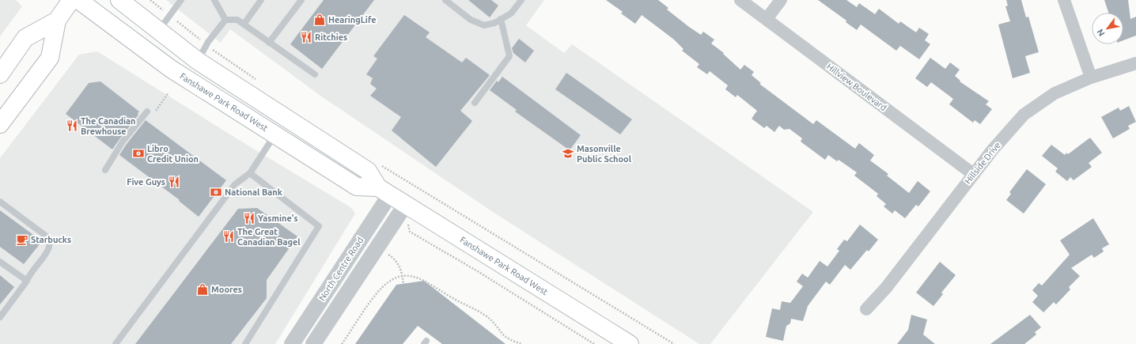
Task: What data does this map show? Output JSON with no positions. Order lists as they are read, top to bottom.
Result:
{
  "streets": {
    "main road": ["Fanshawe Park Road West"],
    "street": ["Hillview Boulevard", "Hillside Drive", "North Centre Road"]
  },
  "crossings": [
    ["Hillview Boulevard", "Hillside Drive"],
    ["Fanshawe Park Road West", "North Centre Road"]
  ],
  "places": {
    "shop": ["HearingLife", "Moores"],
    "restaurant": [
      "Ritchies",
      "The Canadian Brewhouse",
      "Five Guys",
      "Yasmine's",
      "The Great Canadian Bagel"
    ],
    "bank": ["Libro Credit Union", "National Bank"],
    "school or university": ["Masonville Public School"],
    "cafe": ["Starbucks"]
  },
  "north": "bottom left"
}
